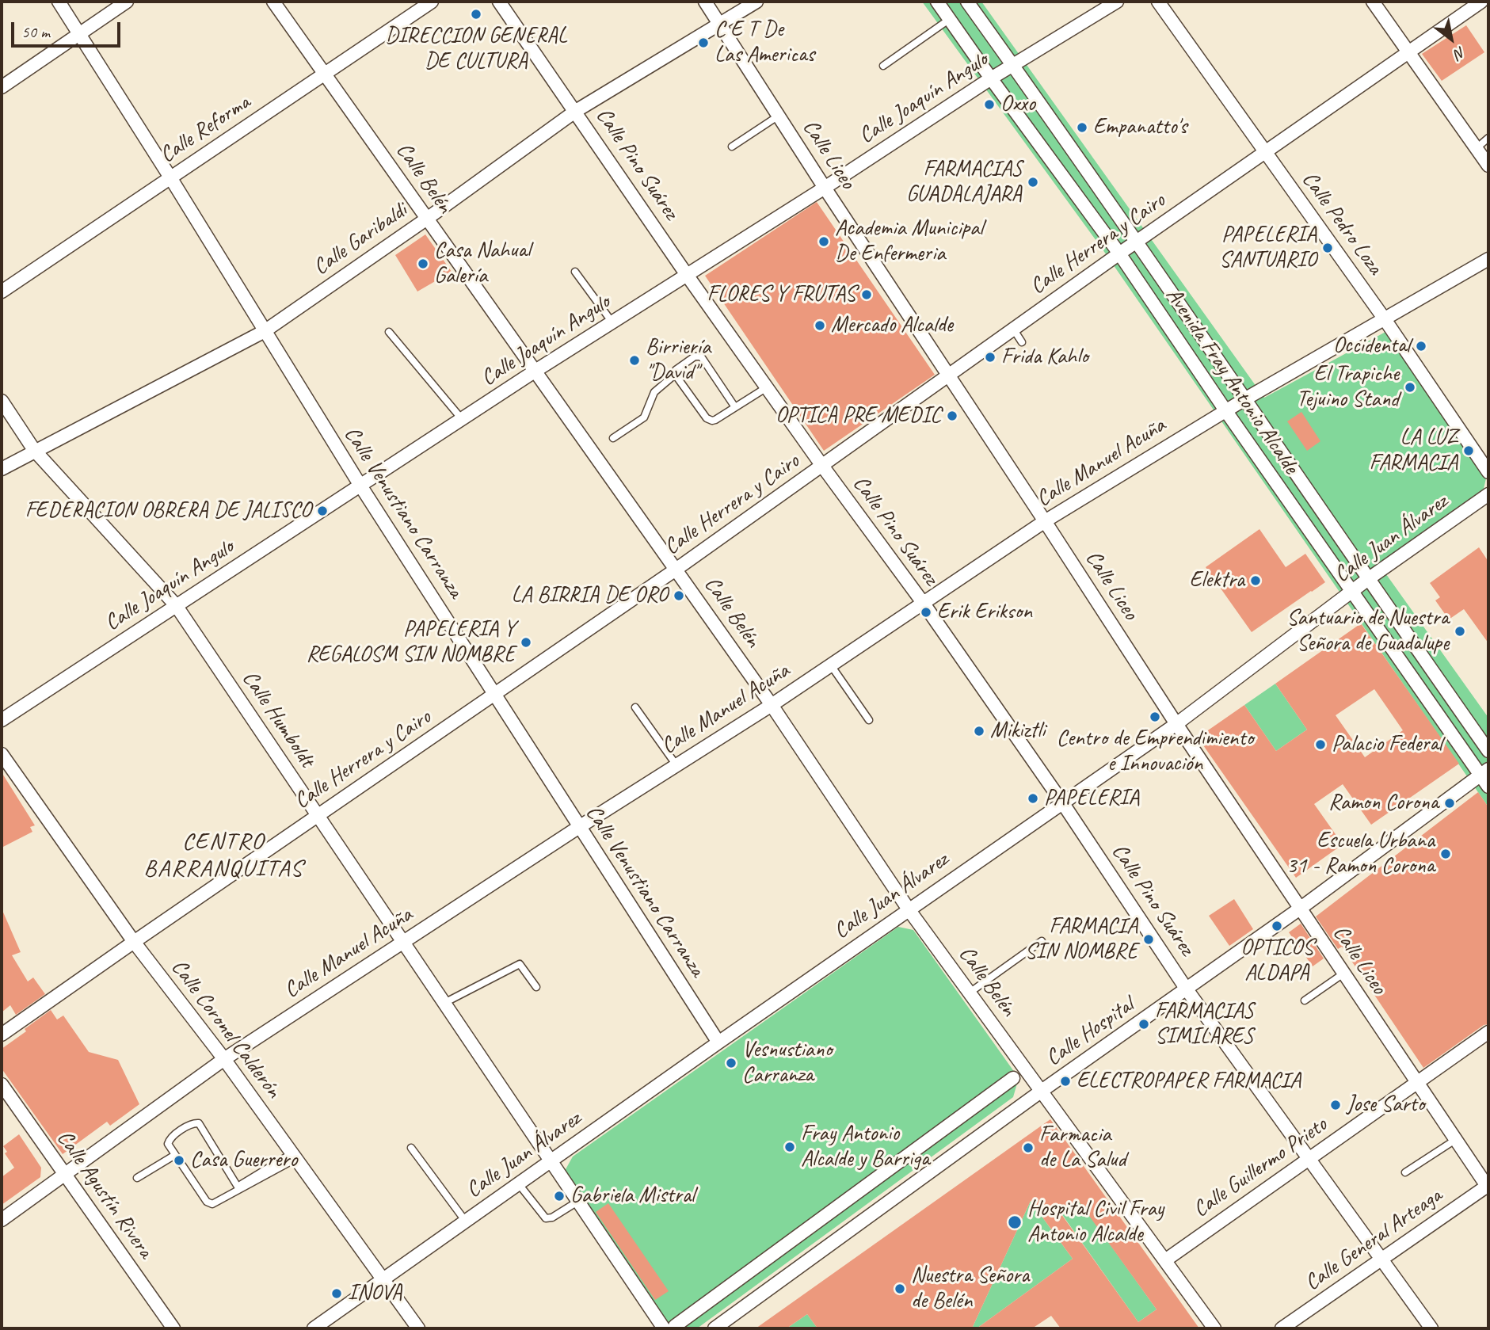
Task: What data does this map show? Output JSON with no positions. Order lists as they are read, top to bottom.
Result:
{
  "streets": {
    "street": [
      "Calle Joaquín Angulo",
      "Calle Reforma",
      "Calle Liceo",
      "Calle Pino Suárez",
      "Calle Belén",
      "Calle Pedro Loza",
      "Calle Garibaldi",
      "Calle Herrera y Cairo",
      "Avenida Fray Antonio Alcalde",
      "Calle Manuel Acuña",
      "Calle Venustiano Carranza",
      "Calle Juan Álvarez",
      "Calle Humboldt",
      "Calle Coronel Calderón",
      "Calle Hospital",
      "Calle Guillermo Prieto",
      "Calle Agustín Rivera",
      "Calle General Arteaga"
    ]
  },
  "crossings": [
    ["Calle Joaquín Angulo", "Calle Liceo"],
    ["Calle Joaquín Angulo", "Calle Pino Suárez"],
    ["Calle Joaquín Angulo", "Calle Belén"],
    ["Calle Joaquín Angulo", "Avenida Fray Antonio Alcalde"],
    ["Calle Joaquín Angulo", "Calle Venustiano Carranza"],
    ["Calle Joaquín Angulo", "Calle Humboldt"],
    ["Calle Reforma", "Calle Belén"],
    ["Calle Reforma", "Calle Venustiano Carranza"],
    ["Calle Liceo", "Calle Garibaldi"],
    ["Calle Liceo", "Calle Herrera y Cairo"],
    ["Calle Liceo", "Calle Manuel Acuña"],
    ["Calle Liceo", "Calle Juan Álvarez"],
    ["Calle Liceo", "Calle Hospital"],
    ["Calle Liceo", "Calle Guillermo Prieto"],
    ["Calle Liceo", "Calle General Arteaga"],
    ["Calle Pino Suárez", "Calle Garibaldi"],
    ["Calle Pino Suárez", "Calle Herrera y Cairo"],
    ["Calle Pino Suárez", "Calle Manuel Acuña"],
    ["Calle Pino Suárez", "Calle Juan Álvarez"],
    ["Calle Pino Suárez", "Calle Hospital"],
    ["Calle Pino Suárez", "Calle Guillermo Prieto"],
    ["Calle Pino Suárez", "Calle General Arteaga"],
    ["Calle Belén", "Calle Garibaldi"],
    ["Calle Belén", "Calle Herrera y Cairo"],
    ["Calle Belén", "Calle Manuel Acuña"],
    ["Calle Belén", "Calle Juan Álvarez"],
    ["Calle Belén", "Calle Hospital"],
    ["Calle Belén", "Calle Guillermo Prieto"],
    ["Calle Pedro Loza", "Calle Herrera y Cairo"],
    ["Calle Pedro Loza", "Calle Manuel Acuña"],
    ["Calle Garibaldi", "Calle Venustiano Carranza"],
    ["Calle Garibaldi", "Calle Humboldt"],
    ["Calle Herrera y Cairo", "Avenida Fray Antonio Alcalde"],
    ["Calle Herrera y Cairo", "Calle Venustiano Carranza"],
    ["Calle Herrera y Cairo", "Calle Humboldt"],
    ["Calle Herrera y Cairo", "Calle Coronel Calderón"],
    ["Avenida Fray Antonio Alcalde", "Calle Manuel Acuña"],
    ["Avenida Fray Antonio Alcalde", "Calle Juan Álvarez"],
    ["Avenida Fray Antonio Alcalde", "Calle Hospital"],
    ["Calle Manuel Acuña", "Calle Venustiano Carranza"],
    ["Calle Manuel Acuña", "Calle Humboldt"],
    ["Calle Manuel Acuña", "Calle Coronel Calderón"],
    ["Calle Manuel Acuña", "Calle Agustín Rivera"],
    ["Calle Venustiano Carranza", "Calle Juan Álvarez"],
    ["Calle Juan Álvarez", "Calle Humboldt"],
    ["Calle Juan Álvarez", "Calle Coronel Calderón"]
  ],
  "districts": ["CENTRO BARRANQUITAS"],
  "places": [
    "DIRECCION GENERAL DE CULTURA",
    "C E T De Las Americas",
    "Oxxo",
    "Empanatto's",
    "FARMACIAS GUADALAJARA",
    "Academia Municipal De Enfermeria",
    "PAPELERIA SANTUARIO",
    "Casa Nahual Galería",
    "FLORES Y FRUTAS",
    "Mercado Alcalde",
    "Occidental",
    "Frida Kahlo",
    "Birriería \"David\"",
    "El Trapiche Tejuino Stand",
    "OPTICA PRE MEDIC",
    "LA LUZ FARMACIA",
    "FEDERACION OBRERA DE JALISCO",
    "Elektra",
    "LA BIRRIA DE ORO",
    "Erik Erikson",
    "Santuario de Nuestra Señora de Guadalupe",
    "PAPELERIA Y REGALOSM SIN NOMBRE",
    "Centro de Emprendimiento e Innovación",
    "Mikiztli",
    "Palacio Federal",
    "PAPELERIA",
    "Ramon Corona",
    "Escuela Urbana 31 - Ramon Corona",
    "OPTICOS ALDAPA",
    "FARMACIA SIN NOMBRE",
    "FARMACIAS SIMILARES",
    "Vesnustiano Carranza",
    "ELECTROPAPER FARMACIA",
    "Jose Sarto",
    "Fray Antonio Alcalde y Barriga",
    "Farmacia de La Salud",
    "Casa Guerrero",
    "Gabriela Mistral",
    "Hospital Civil Fray Antonio Alcalde",
    "Nuestra Señora de Belén",
    "INOVA"
  ],
  "scale_bar": "50 m",
  "north": "bottom right"
}
